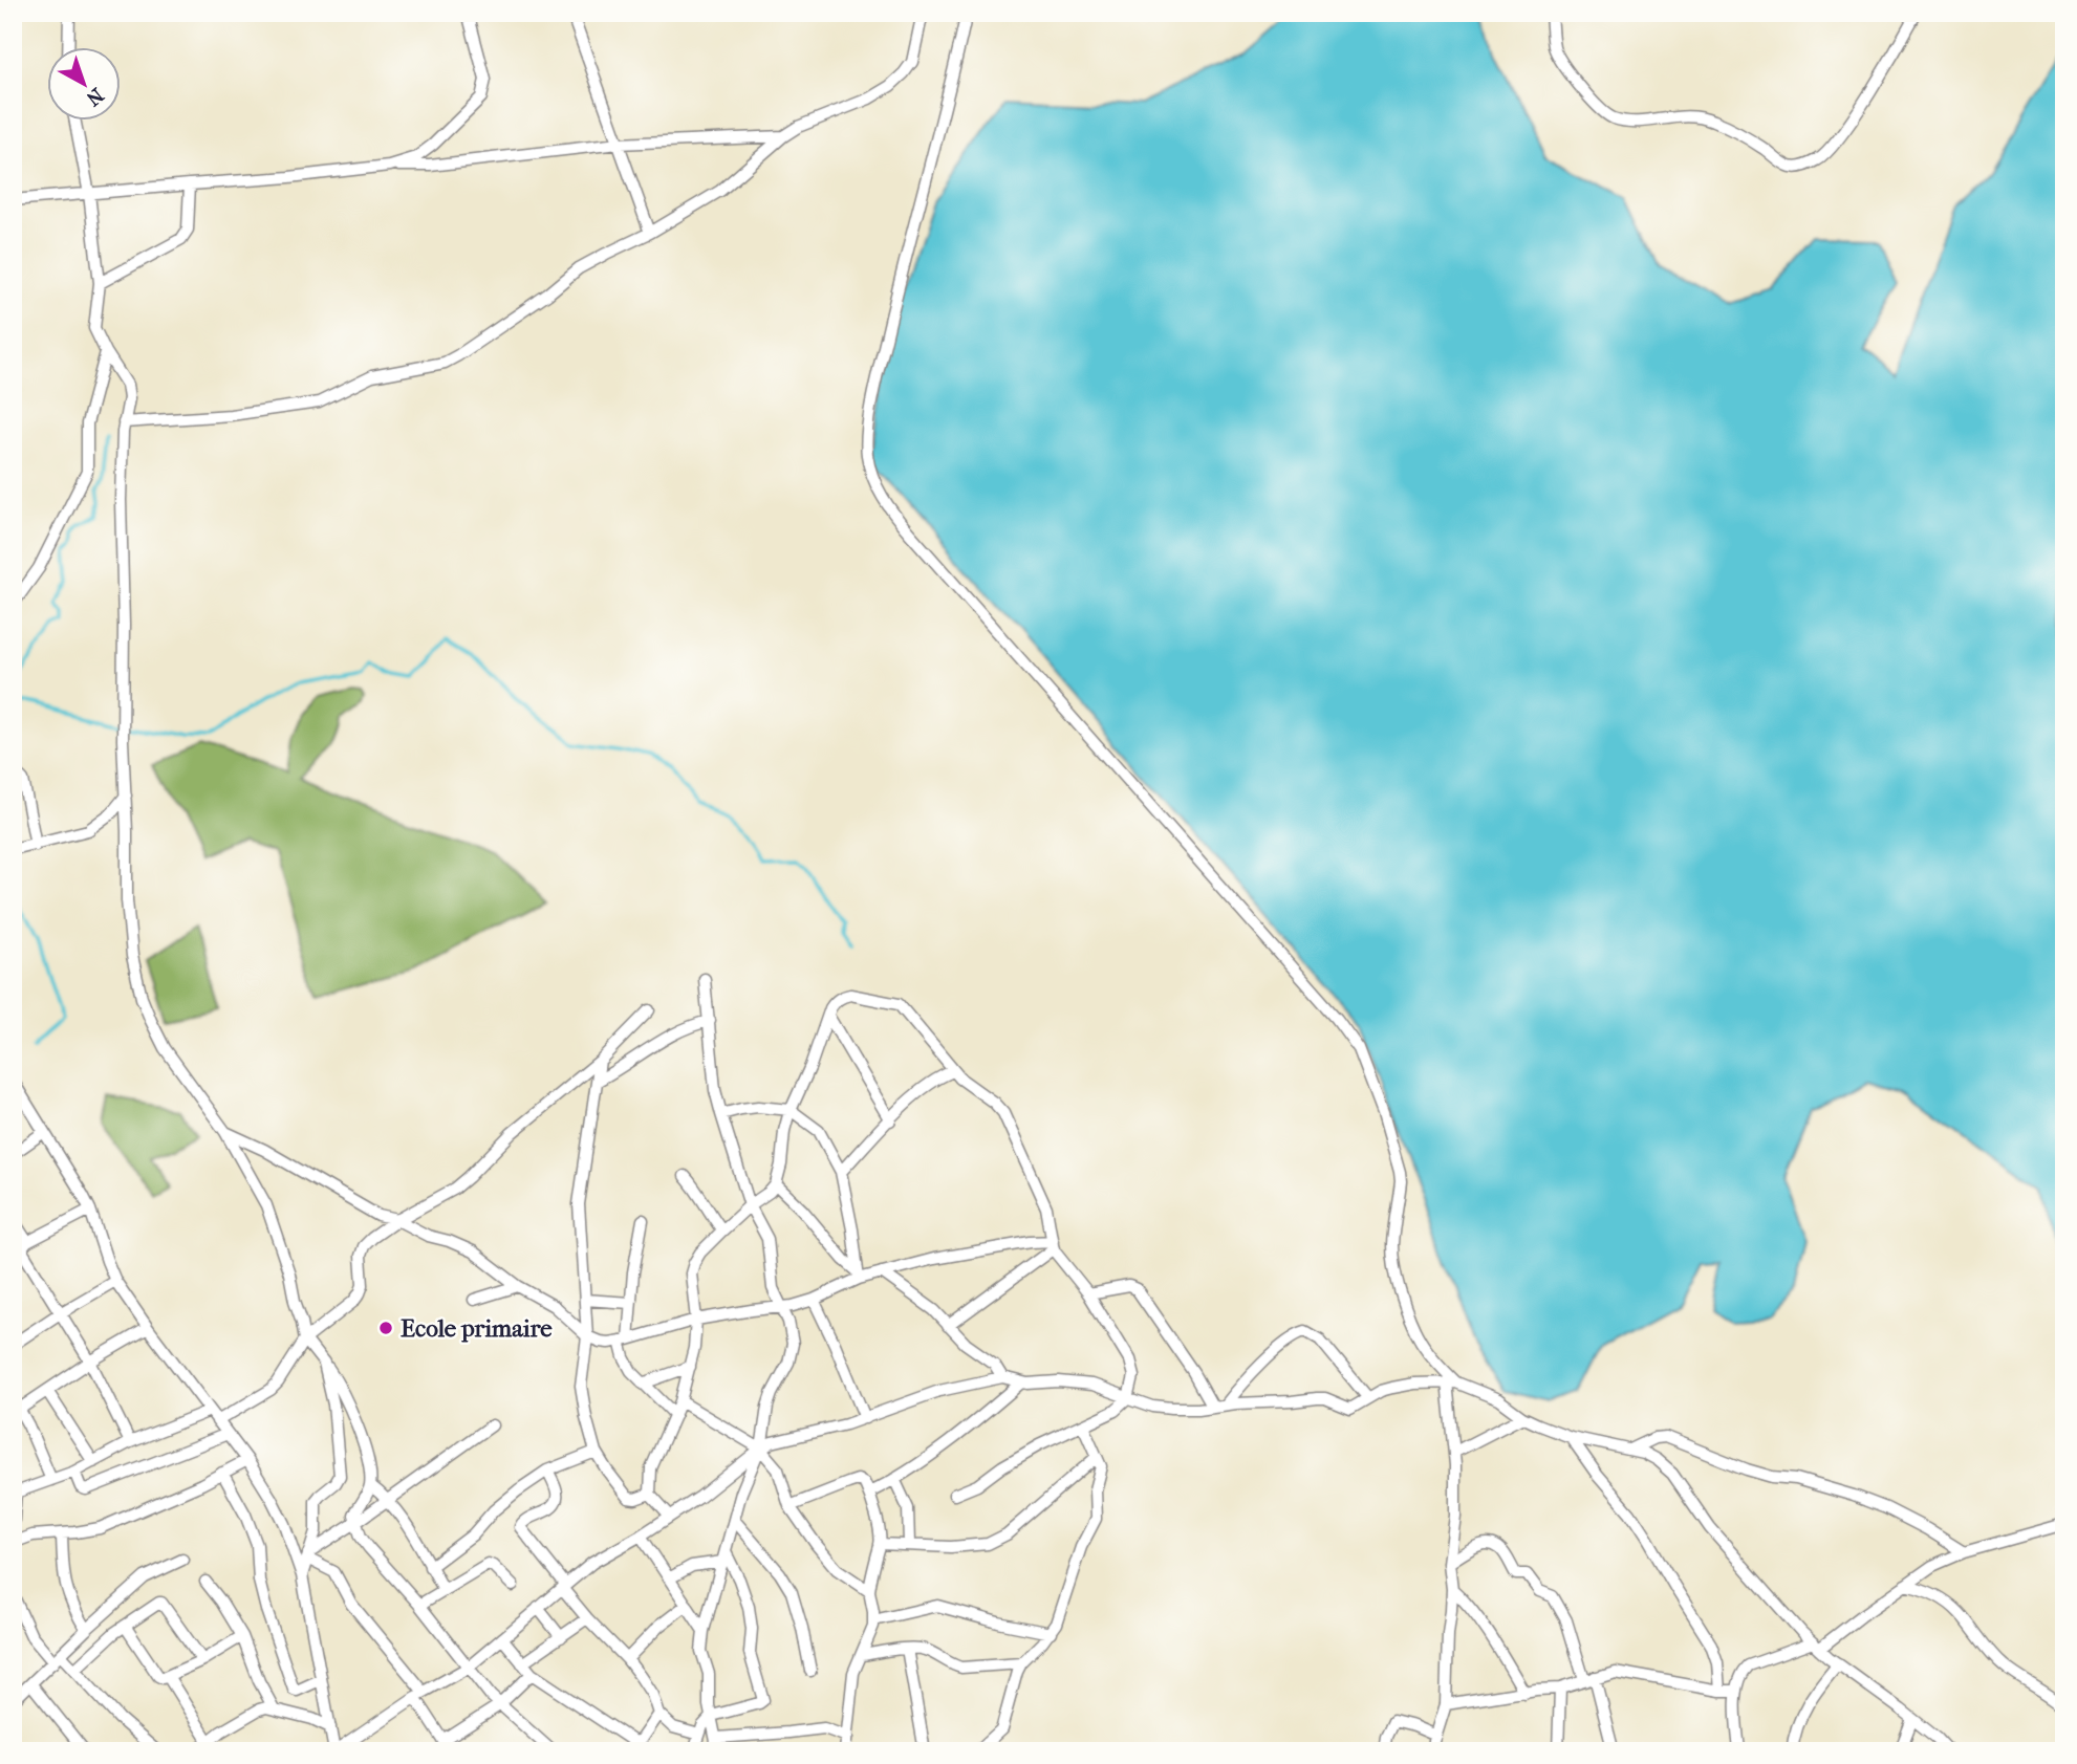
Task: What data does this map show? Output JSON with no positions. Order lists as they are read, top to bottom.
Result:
{
  "places": ["Ecole primaire"],
  "north": "bottom right"
}
